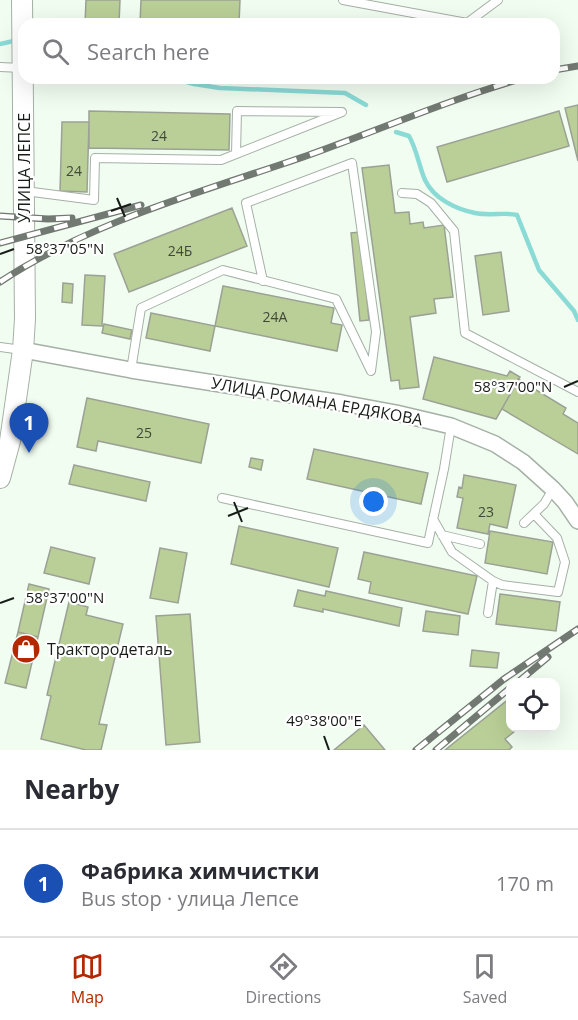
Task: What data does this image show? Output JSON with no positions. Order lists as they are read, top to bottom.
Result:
{
  "streets": {
    "main road": ["УЛИЦА ЛЕПСЕ"],
    "street": ["УЛИЦА РОМАНА ЕРДЯКОВА"]
  },
  "crossings": [
    ["УЛИЦА ЛЕПСЕ", "УЛИЦА РОМАНА ЕРДЯКОВА"]
  ],
  "places": {
    "shop": ["Трактородеталь"]
  },
  "house_numbers": [
    "24",
    "24",
    "24Б",
    "24А",
    "25",
    "23"
  ],
  "page": {
    "search": "Search here",
    "pins": "1",
    "heading": "Nearby",
    "list": [
      {
        "mark": "1",
        "name": "Фабрика химчистки",
        "note": "Bus stop · улица Лепсе",
        "value": "170 m"
      }
    ],
    "nav": ["Map", "Directions", "Saved"]
  },
  "coordinates": ["58°37'05\"N", "58°37'00\"N", "49°38'00\"E"]
}
